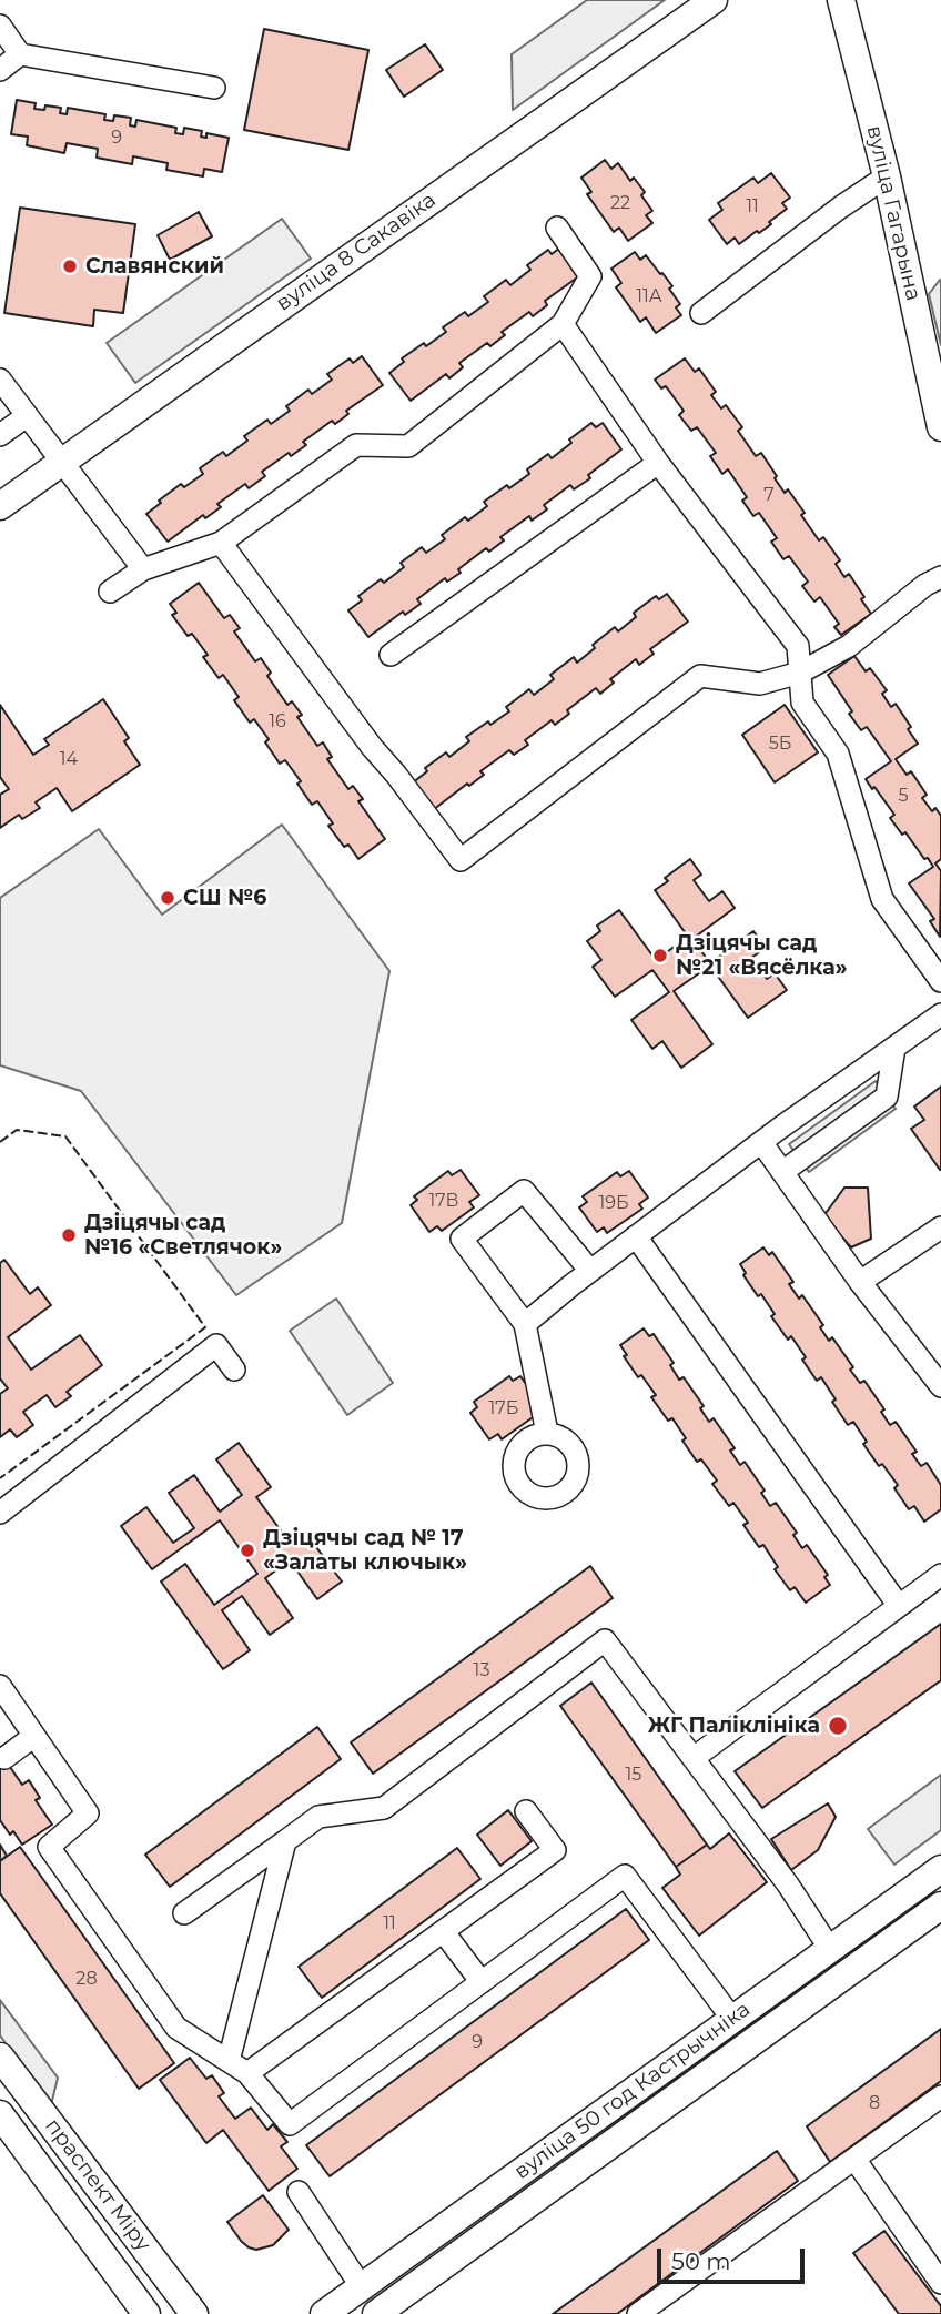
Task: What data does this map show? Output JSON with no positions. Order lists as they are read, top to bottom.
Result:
{
  "streets": {
    "main road": [
      "вуліца Гагарына",
      "вуліца 8 Сакавіка",
      "вуліца 50 год Кастрычніка",
      "праспект Міру"
    ]
  },
  "places": [
    "Славянский",
    "СШ №6",
    "Дзіцячы сад №21 «Вясёлка»",
    "Дзіцячы сад №16 «Светлячок»",
    "Дзіцячы сад № 17 «Залаты ключык»",
    "ЖГ Паліклініка"
  ],
  "house_numbers": [
    "9",
    "22",
    "11",
    "11А",
    "7",
    "16",
    "5Б",
    "14",
    "5",
    "17В",
    "19Б",
    "17Б",
    "13",
    "15",
    "11",
    "28",
    "9",
    "8"
  ],
  "scale_bar": "50 m"
}
